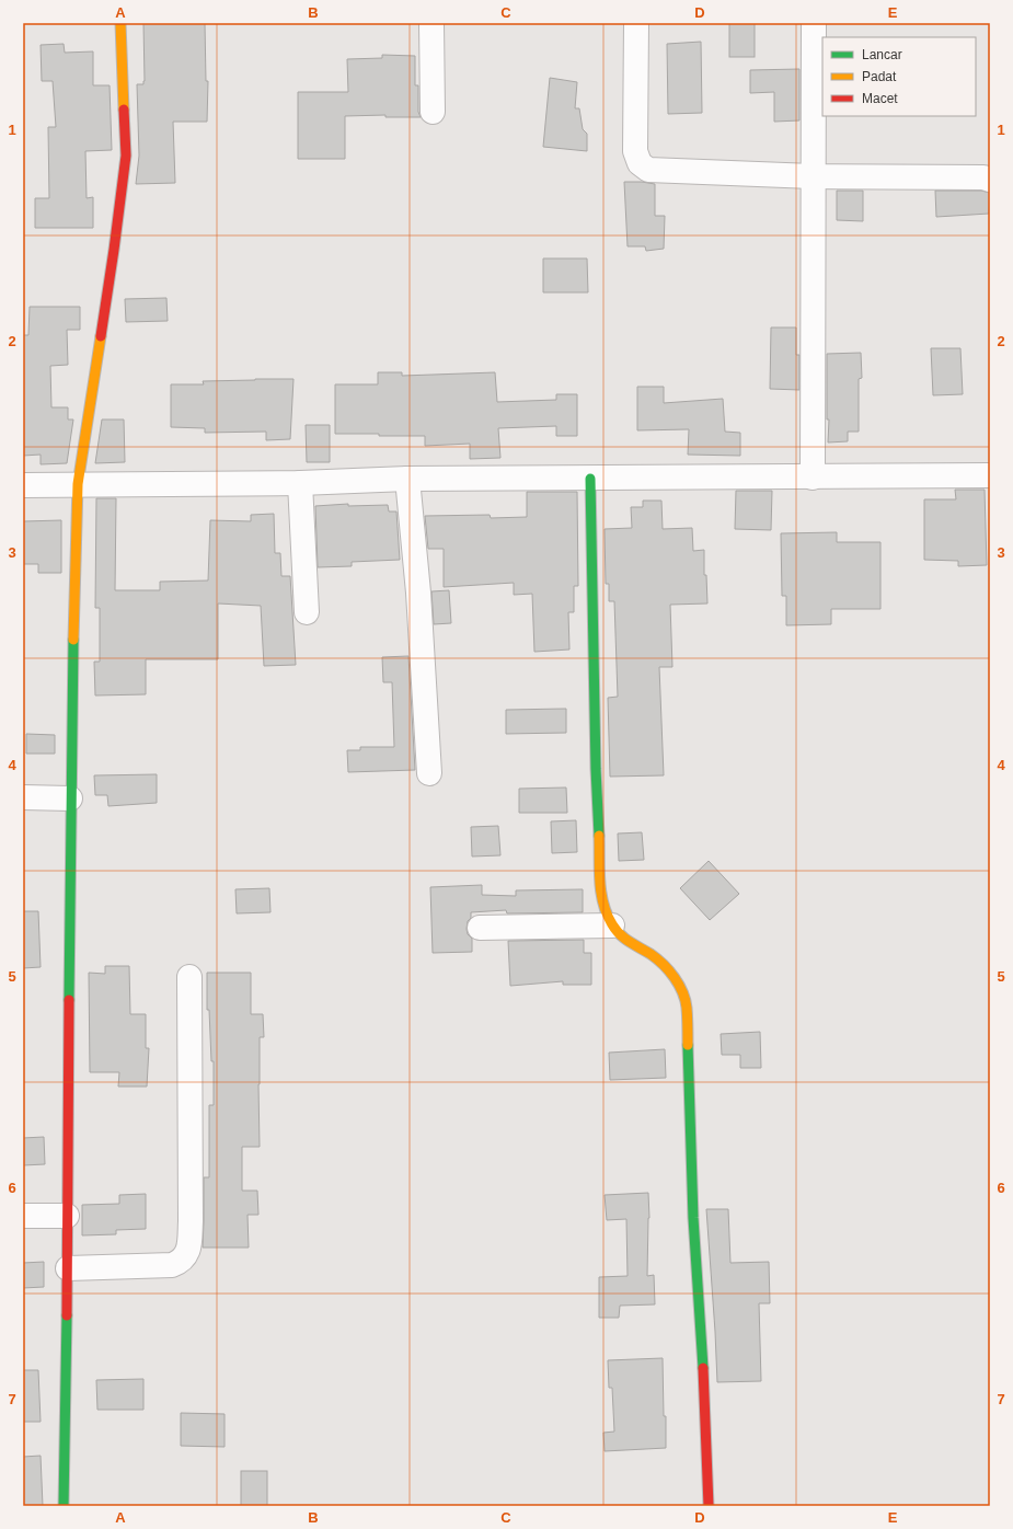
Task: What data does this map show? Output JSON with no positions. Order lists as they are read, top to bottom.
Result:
{
  "legend": ["Lancar", "Padat", "Macet"],
  "grid": {
    "columns": [
      "A",
      "B",
      "C",
      "D",
      "E"
    ],
    "rows": [
      "1",
      "2",
      "3",
      "4",
      "5",
      "6",
      "7"
    ]
  }
}
